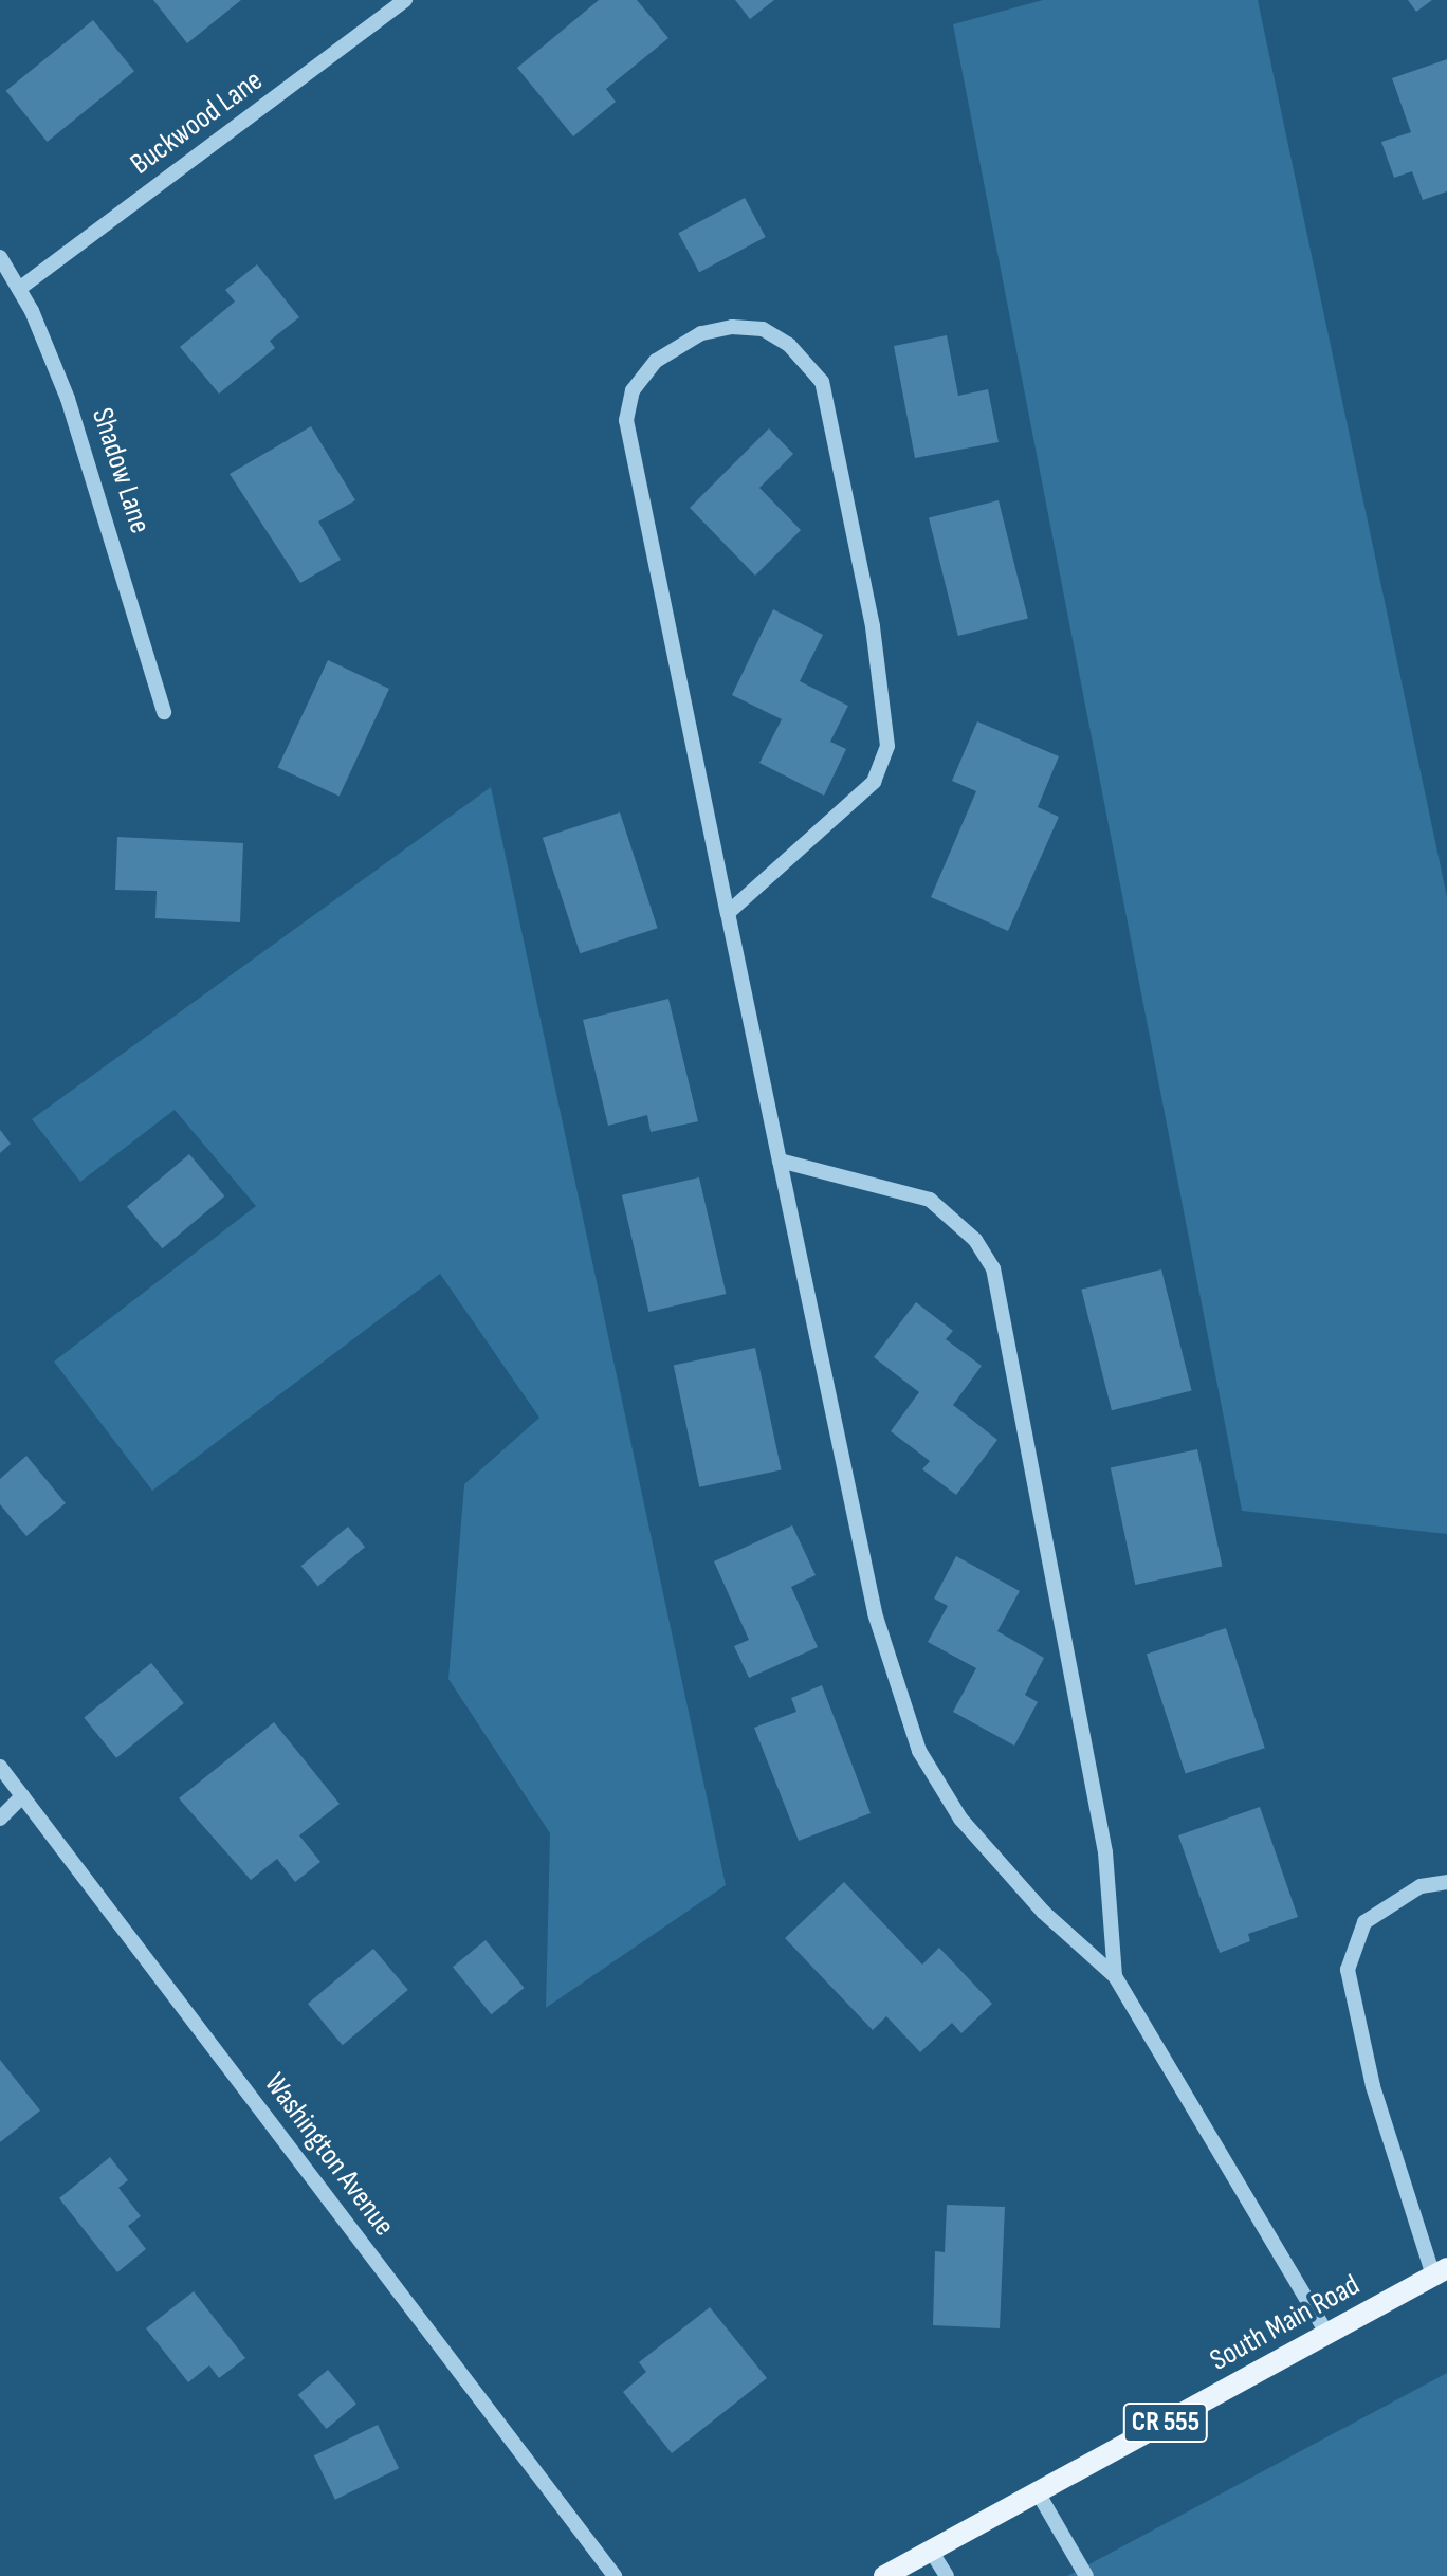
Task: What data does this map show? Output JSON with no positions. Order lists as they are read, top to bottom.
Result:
{
  "streets": {
    "main road": ["South Main Road", "CR 555"],
    "street": ["Buckwood Lane", "Shadow Lane", "Washington Avenue"]
  },
  "crossings": [
    ["Buckwood Lane", "Shadow Lane"]
  ]
}
